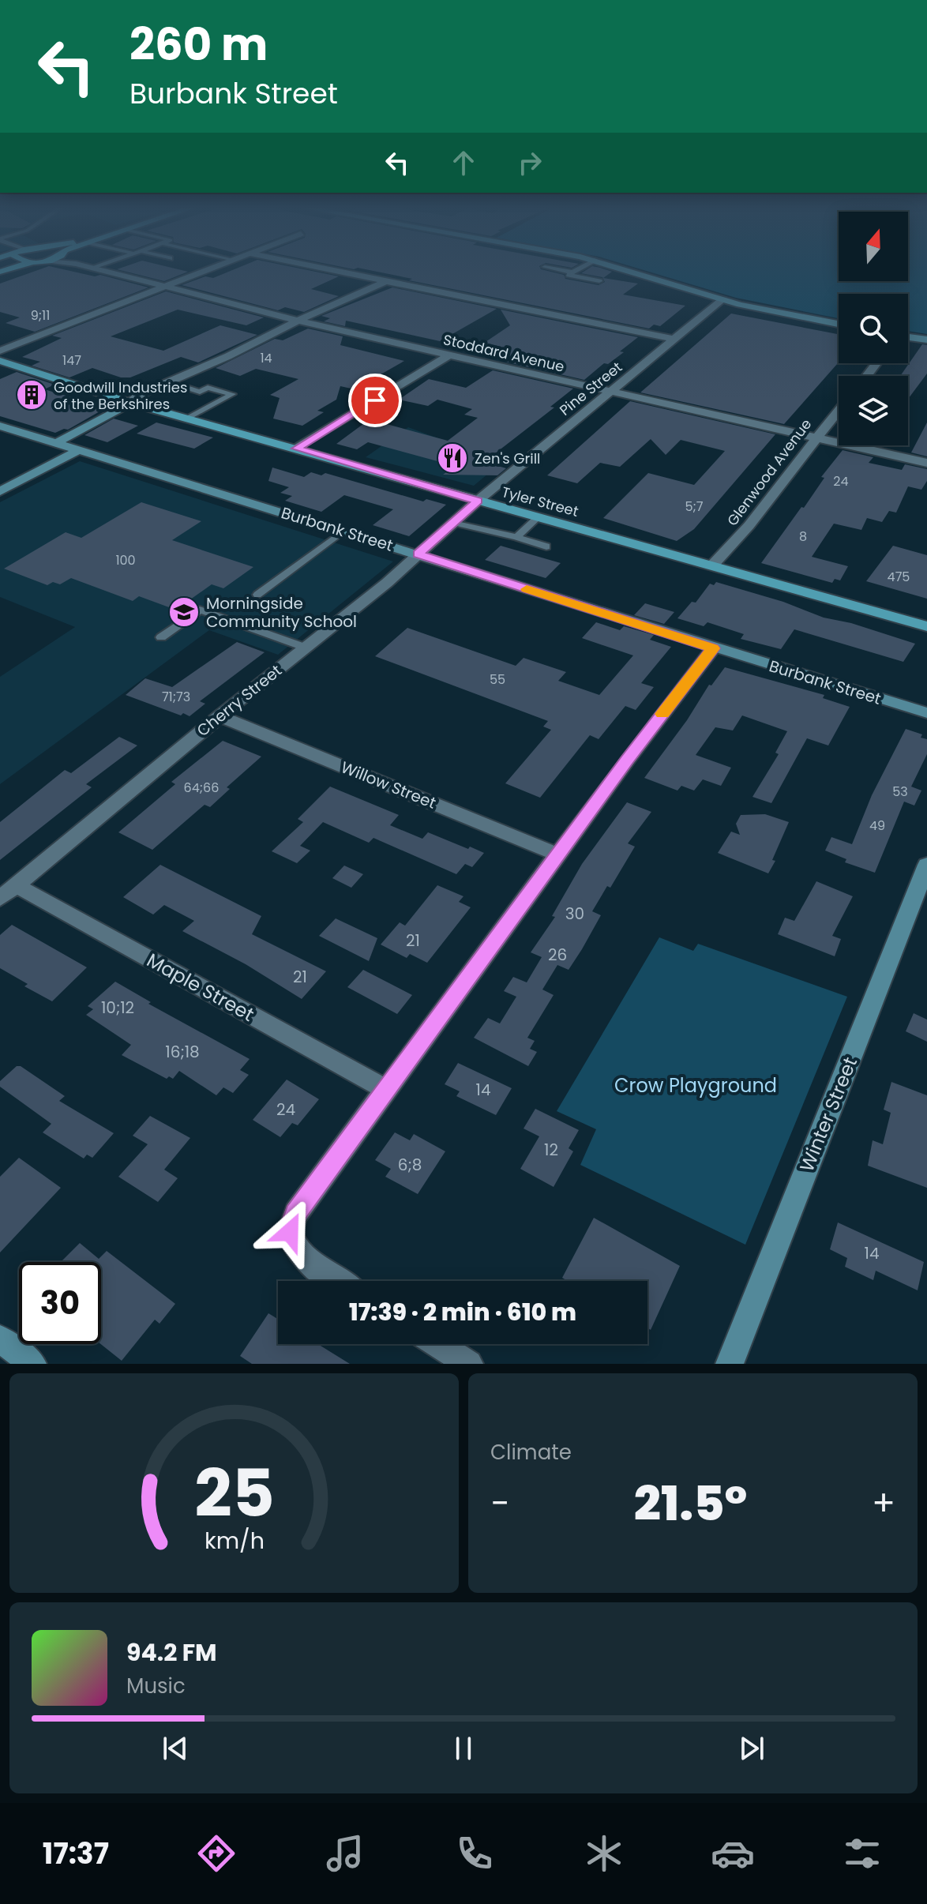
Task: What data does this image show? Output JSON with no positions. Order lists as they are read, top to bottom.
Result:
{
  "streets": {
    "main road": ["Tyler Street"],
    "street": [
      "Stoddard Avenue",
      "Pine Street",
      "Glenwood Avenue",
      "Burbank Street",
      "Cherry Street",
      "Willow Street",
      "Maple Street",
      "Winter Street"
    ]
  },
  "crossings": [
    ["Stoddard Avenue", "Pine Street"],
    ["Stoddard Avenue", "Glenwood Avenue"],
    ["Pine Street", "Tyler Street"],
    ["Pine Street", "Cherry Street"],
    ["Glenwood Avenue", "Tyler Street"],
    ["Tyler Street", "Cherry Street"],
    ["Burbank Street", "Cherry Street"],
    ["Cherry Street", "Willow Street"],
    ["Cherry Street", "Maple Street"]
  ],
  "parks": ["Crow Playground"],
  "places": {
    "building": ["Goodwill Industries of the Berkshires"],
    "restaurant": ["Zen's Grill"],
    "school or university": ["Morningside Community School"]
  },
  "house_numbers": [
    "9;11",
    "14",
    "147",
    "24",
    "5;7",
    "8",
    "100",
    "475",
    "55",
    "71;73",
    "64;66",
    "53",
    "49",
    "30",
    "21",
    "26",
    "21",
    "10;12",
    "16;18",
    "14",
    "24",
    "12",
    "6;8",
    "14"
  ],
  "north": "top",
  "page": {
    "turn": ["260 m", "Burbank Street"],
    "limit": "30",
    "trip": "17:39 · 2 min · 610 m",
    "tile": "Climate",
    "heat": ["−", "21.5°", "+"],
    "song": ["94.2 FM", "Music"],
    "tabs": "17:37",
    "gauge": ["25", "km/h"]
  }
}
